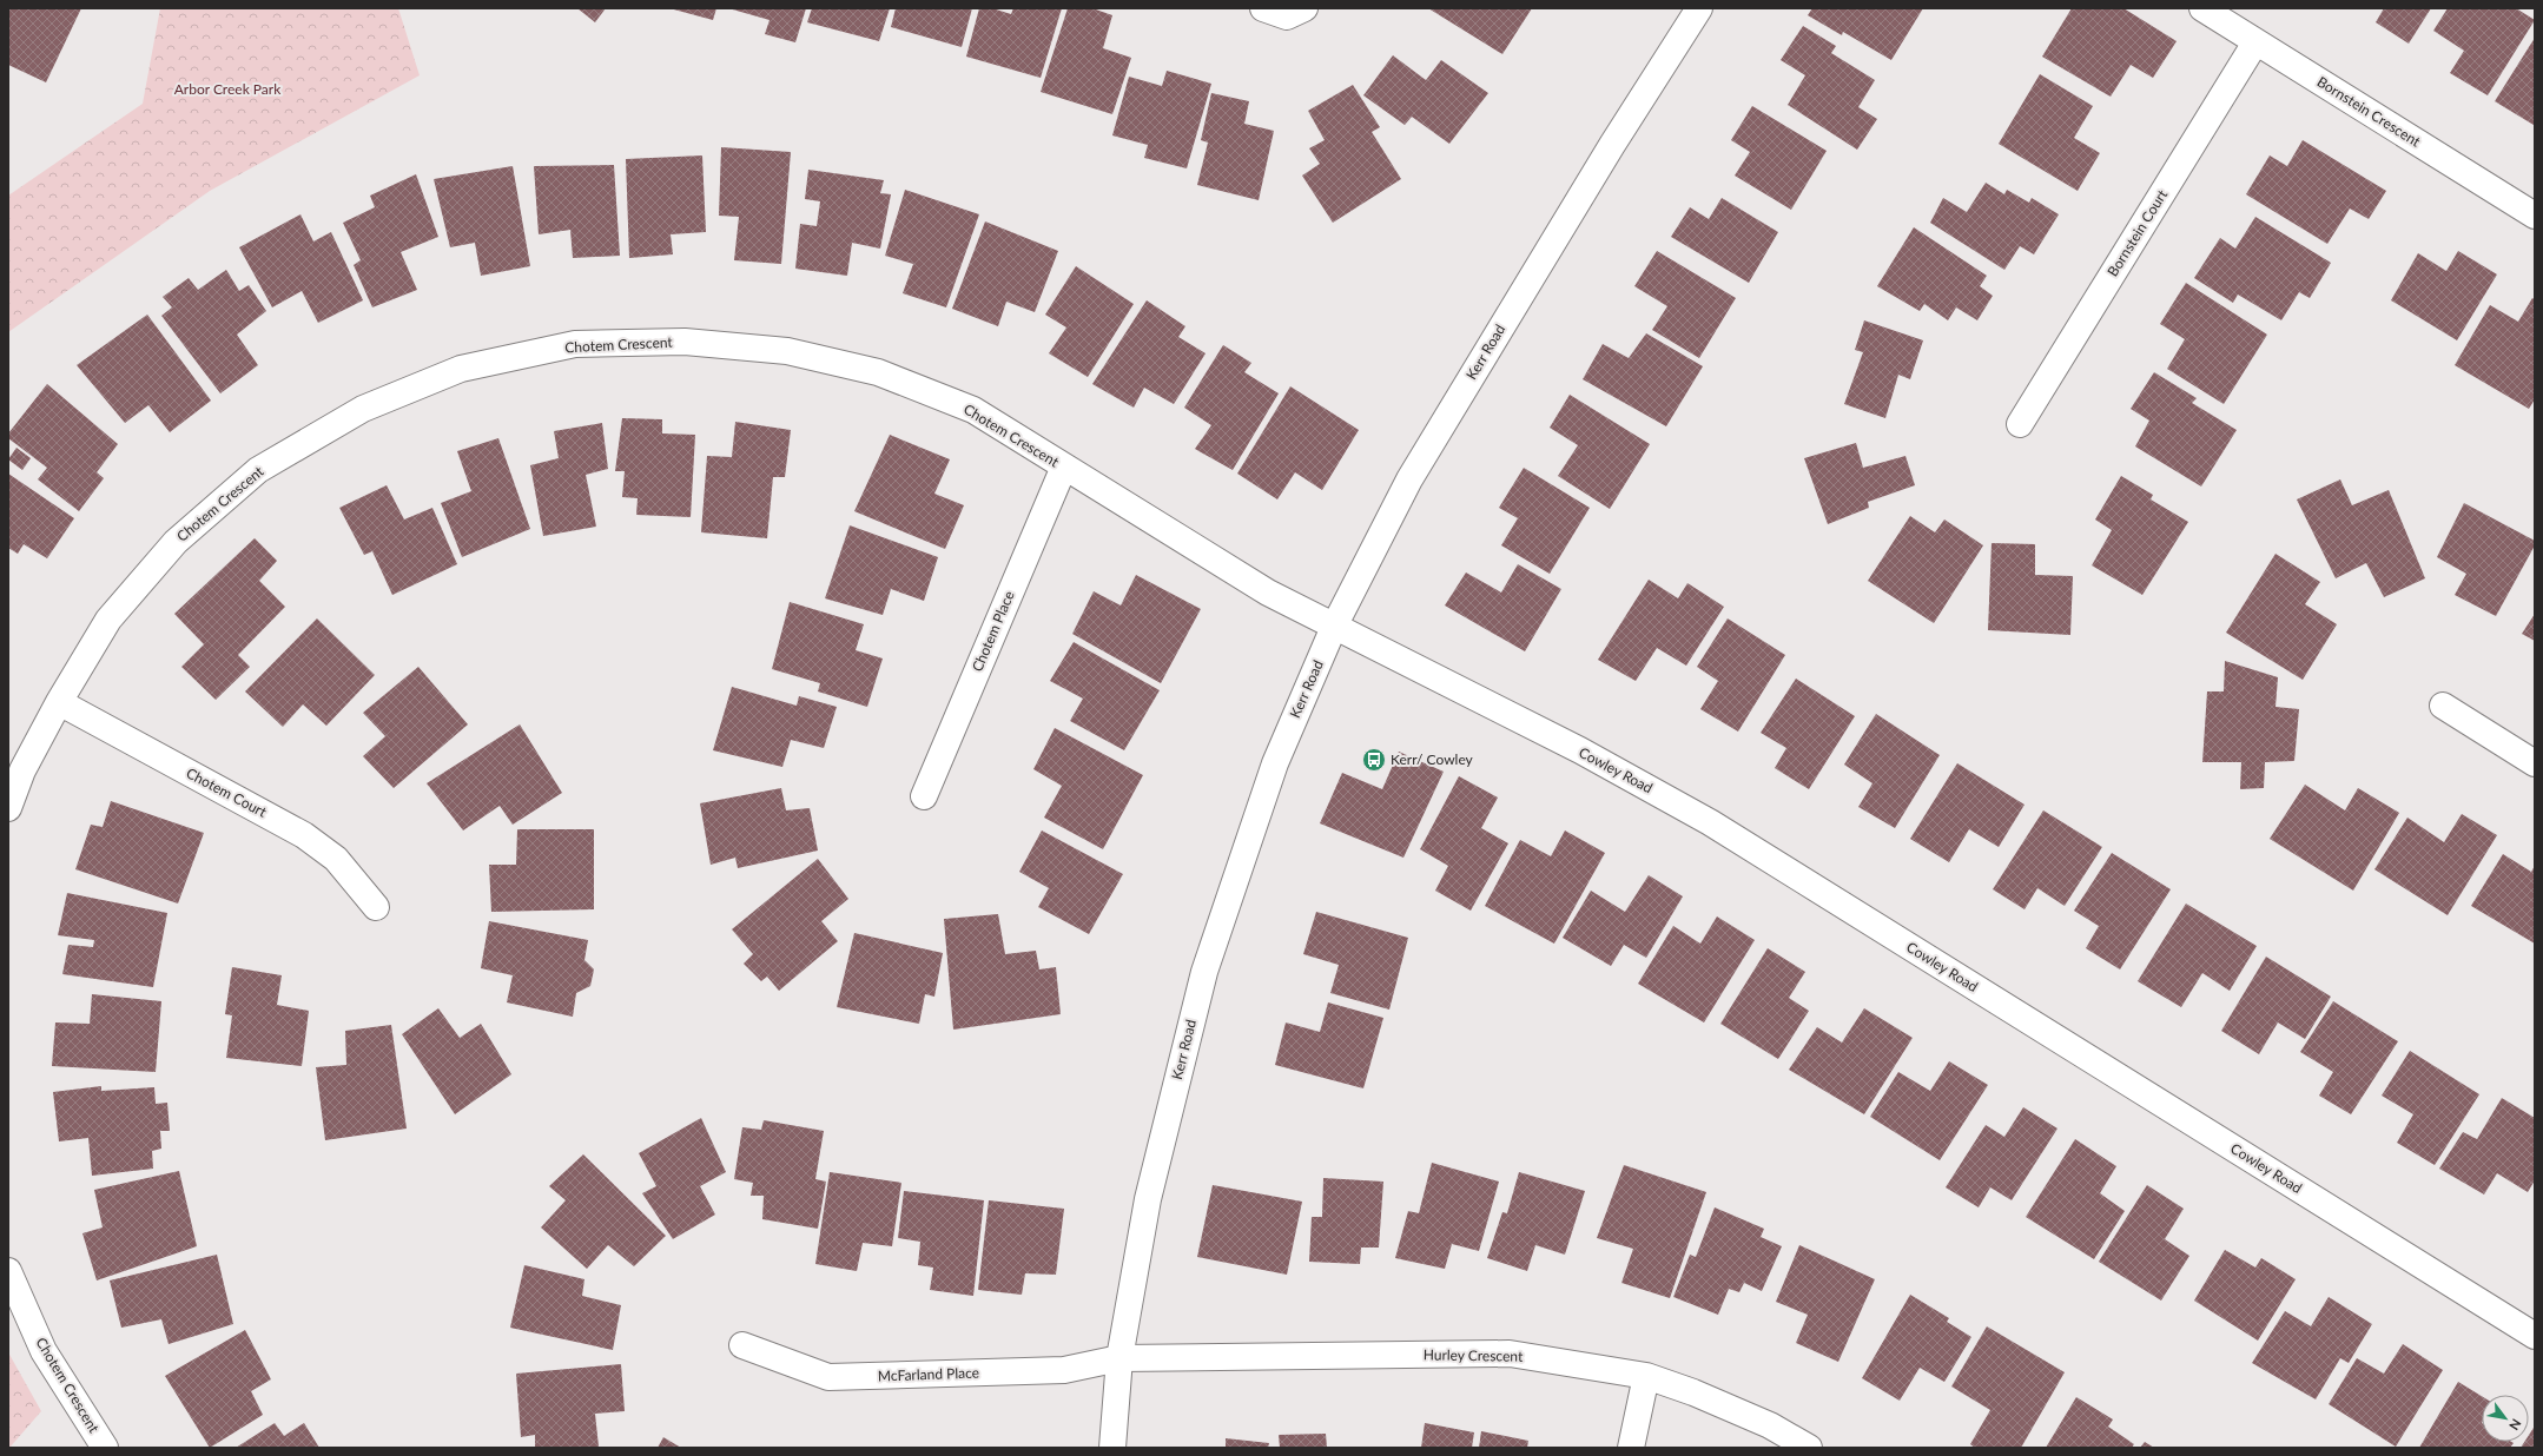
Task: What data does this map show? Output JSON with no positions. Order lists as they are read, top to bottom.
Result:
{
  "streets": {
    "street": [
      "Bornstein Crescent",
      "Bornstein Court",
      "Chotem Crescent",
      "Kerr Road",
      "Chotem Place",
      "Cowley Road",
      "Chotem Court",
      "Hurley Crescent",
      "McFarland Place"
    ]
  },
  "crossings": [
    ["Bornstein Crescent", "Bornstein Court"],
    ["Chotem Crescent", "Kerr Road"],
    ["Chotem Crescent", "Chotem Place"],
    ["Chotem Crescent", "Cowley Road"],
    ["Chotem Crescent", "Chotem Court"],
    ["Kerr Road", "Cowley Road"],
    ["Kerr Road", "Hurley Crescent"],
    ["Kerr Road", "McFarland Place"],
    ["Hurley Crescent", "McFarland Place"]
  ],
  "parks": ["Arbor Creek Park"],
  "places": {
    "bus stop": ["Kerr/ Cowley"]
  },
  "north": "bottom right"
}
